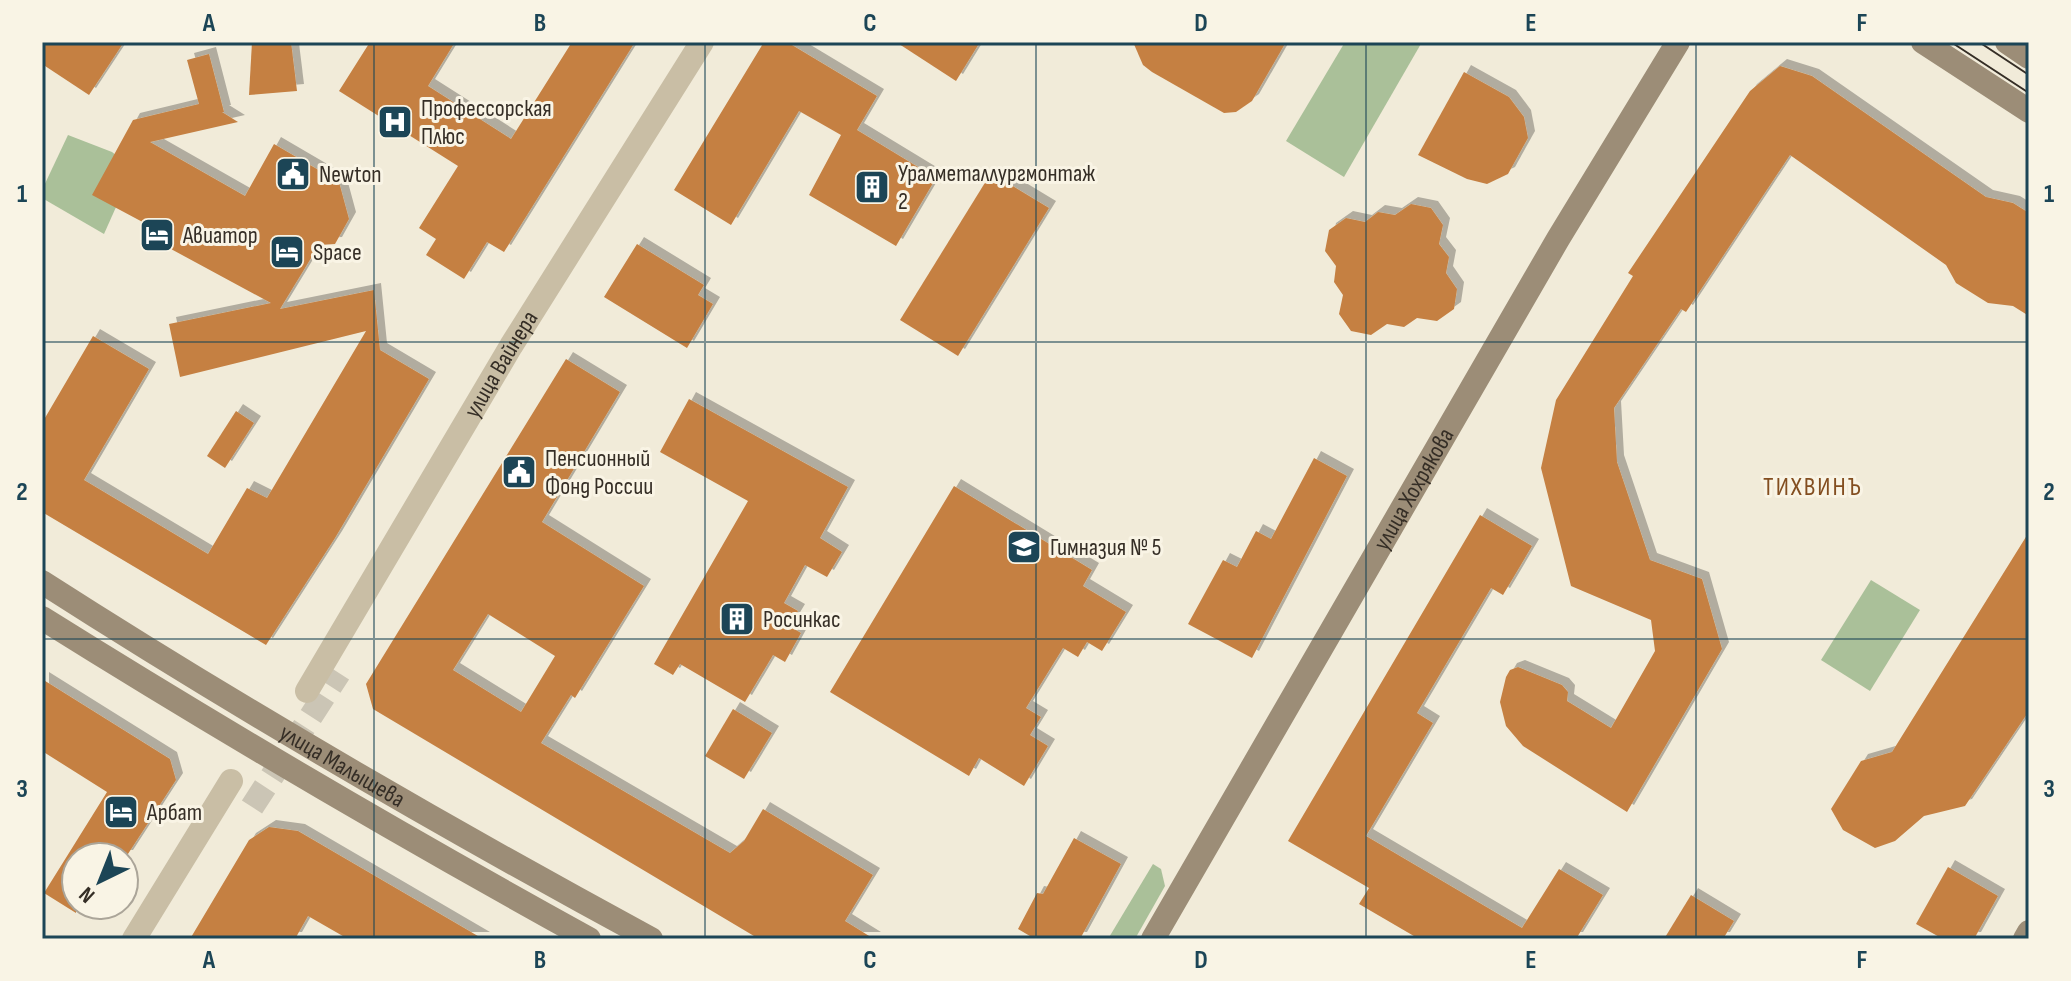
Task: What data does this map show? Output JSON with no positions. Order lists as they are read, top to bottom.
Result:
{
  "streets": {
    "main road": ["улица Хохрякова", "улица Малышева"],
    "street": ["улица Вайнера"]
  },
  "districts": ["ТИХВИНЪ"],
  "places": {
    "hospital": ["Профессорская Плюс"],
    "public building": ["Newton", "Пенсионный Фонд России"],
    "building": ["Уралметаллургмонтаж 2", "Росинкас"],
    "hotel": ["Авиатор", "Space", "Арбат"],
    "school or university": ["Гимназия № 5"]
  },
  "north": "bottom left",
  "grid": {
    "columns": [
      "A",
      "B",
      "C",
      "D",
      "E",
      "F"
    ],
    "rows": ["1", "2", "3"]
  }
}
